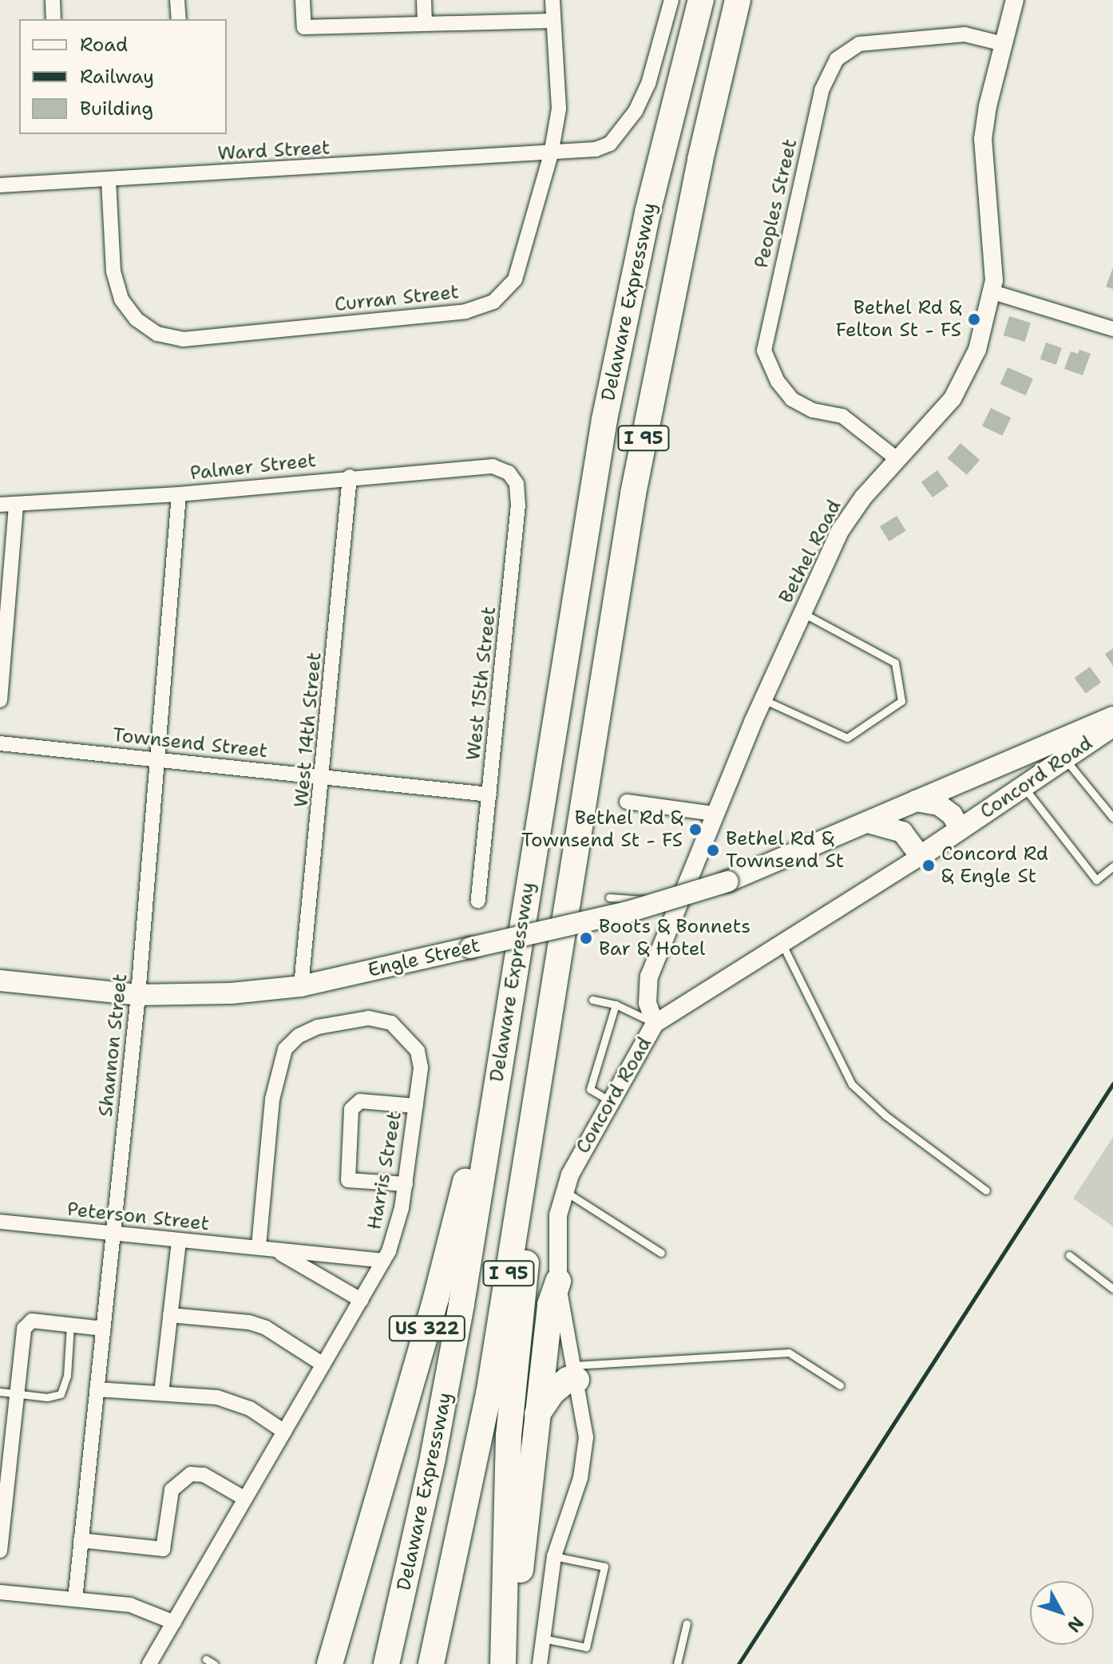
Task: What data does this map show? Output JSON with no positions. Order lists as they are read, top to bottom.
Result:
{
  "streets": {
    "highway": ["Delaware Expressway", "I 95", "US 322"],
    "main road": ["Concord Road", "Engle Street"],
    "street": [
      "Ward Street",
      "Peoples Street",
      "Curran Street",
      "Palmer Street",
      "Bethel Road",
      "West 15th Street",
      "West 14th Street",
      "Townsend Street",
      "Shannon Street",
      "Harris Street",
      "Peterson Street"
    ]
  },
  "crossings": [
    ["Ward Street", "Curran Street"],
    ["Peoples Street", "Bethel Road"],
    ["Delaware Expressway", "US 322"],
    ["Palmer Street", "West 15th Street"],
    ["Palmer Street", "West 14th Street"],
    ["Palmer Street", "Shannon Street"],
    ["Bethel Road", "Concord Road"],
    ["West 15th Street", "Townsend Street"],
    ["West 14th Street", "Townsend Street"],
    ["West 14th Street", "Engle Street"],
    ["Townsend Street", "Shannon Street"],
    ["Engle Street", "Shannon Street"],
    ["Shannon Street", "Peterson Street"],
    ["Harris Street", "Peterson Street"]
  ],
  "places": [
    "Bethel Rd & Felton St - FS",
    "Bethel Rd & Townsend St - FS",
    "Bethel Rd & Townsend St",
    "Concord Rd & Engle St",
    "Boots & Bonnets Bar & Hotel"
  ],
  "legend": ["Road", "Railway", "Building"],
  "north": "bottom right"
}
